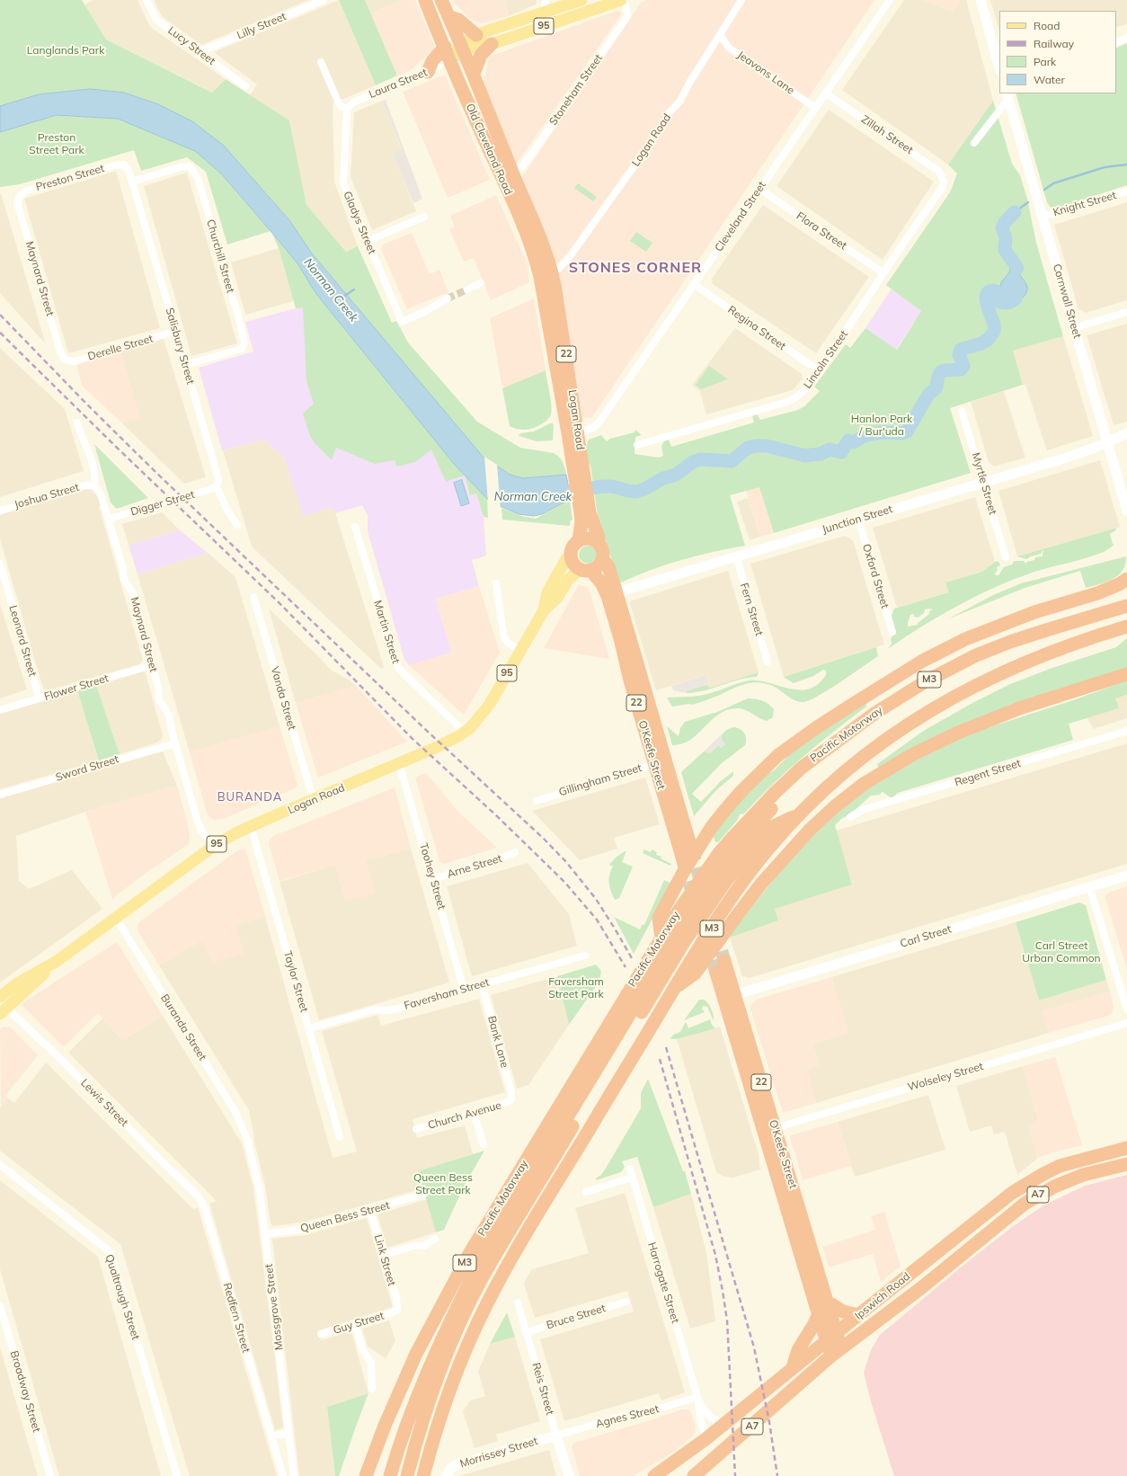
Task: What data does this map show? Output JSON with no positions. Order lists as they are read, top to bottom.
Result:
{
  "streets": {
    "highway": [
      "95",
      "Logan Road",
      "Old Cleveland Road",
      "22",
      "M3",
      "Pacific Motorway",
      "O'Keefe Street",
      "A7",
      "Ipswich Road"
    ],
    "street": [
      "Lilly Street",
      "Lucy Street",
      "Jeavons Lane",
      "Laura Street",
      "Stoneham Street",
      "Zillah Street",
      "Preston Street",
      "Knight Street",
      "Cleveland Street",
      "Gladys Street",
      "Flora Street",
      "Churchill Street",
      "Maynard Street",
      "Cornwall Street",
      "Regina Street",
      "Salisbury Street",
      "Derelle Street",
      "Lincoln Street",
      "Myrtle Street",
      "Joshua Street",
      "Digger Street",
      "Junction Street",
      "Oxford Street",
      "Fern Street",
      "Martin Street",
      "Leonard Street",
      "Flower Street",
      "Vanda Street",
      "Sword Street",
      "Regent Street",
      "Gillingham Street",
      "Arne Street",
      "Toohey Street",
      "Carl Street",
      "Taylor Street",
      "Faversham Street",
      "Buranda Street",
      "Bank Lane",
      "Wolseley Street",
      "Lewis Street",
      "Church Avenue",
      "Queen Bess Street",
      "Link Street",
      "Harrogate Street",
      "Qualtrough Street",
      "Mossgrove Street",
      "Bruce Street",
      "Redfern Street",
      "Guy Street",
      "Reis Street",
      "Broadway Street",
      "Agnes Street",
      "Morrissey Street"
    ]
  },
  "crossings": [
    ["Lilly Street", "Lucy Street"],
    ["95", "Logan Road"],
    ["95", "Old Cleveland Road"],
    ["95", "22"],
    ["95", "O'Keefe Street"],
    ["Jeavons Lane", "Logan Road"],
    ["Jeavons Lane", "Cleveland Street"],
    ["Laura Street", "Gladys Street"],
    ["Stoneham Street", "Old Cleveland Road"],
    ["Zillah Street", "Cleveland Street"],
    ["Zillah Street", "Lincoln Street"],
    ["Logan Road", "Old Cleveland Road"],
    ["Logan Road", "Cleveland Street"],
    ["Logan Road", "Maynard Street"],
    ["Logan Road", "22"],
    ["Logan Road", "Martin Street"],
    ["Logan Road", "Vanda Street"],
    ["Logan Road", "O'Keefe Street"],
    ["Logan Road", "Toohey Street"],
    ["Logan Road", "Taylor Street"],
    ["Logan Road", "Buranda Street"],
    ["Logan Road", "Lewis Street"],
    ["Preston Street", "Maynard Street"],
    ["Preston Street", "Salisbury Street"],
    ["Knight Street", "Cornwall Street"],
    ["Cleveland Street", "Flora Street"],
    ["Cleveland Street", "Regina Street"],
    ["Flora Street", "Lincoln Street"],
    ["Churchill Street", "Salisbury Street"],
    ["Maynard Street", "Derelle Street"],
    ["Maynard Street", "Joshua Street"],
    ["Maynard Street", "Digger Street"],
    ["Maynard Street", "Flower Street"],
    ["Maynard Street", "Sword Street"],
    ["Cornwall Street", "Junction Street"],
    ["Regina Street", "Lincoln Street"],
    ["Salisbury Street", "Derelle Street"],
    ["Salisbury Street", "Digger Street"],
    ["22", "O'Keefe Street"],
    ["Myrtle Street", "Junction Street"],
    ["Junction Street", "Oxford Street"],
    ["Junction Street", "Fern Street"],
    ["Junction Street", "O'Keefe Street"],
    ["Leonard Street", "Flower Street"],
    ["O'Keefe Street", "Gillingham Street"],
    ["O'Keefe Street", "Carl Street"],
    ["O'Keefe Street", "Wolseley Street"],
    ["O'Keefe Street", "Ipswich Road"],
    ["Arne Street", "Toohey Street"],
    ["Toohey Street", "Faversham Street"],
    ["Taylor Street", "Faversham Street"],
    ["Faversham Street", "Bank Lane"],
    ["Buranda Street", "Mossgrove Street"],
    ["Bank Lane", "Church Avenue"],
    ["Lewis Street", "Redfern Street"],
    ["Queen Bess Street", "Link Street"],
    ["Queen Bess Street", "Mossgrove Street"],
    ["Link Street", "Guy Street"],
    ["Harrogate Street", "Ipswich Road"],
    ["Harrogate Street", "Agnes Street"],
    ["Bruce Street", "Reis Street"],
    ["Reis Street", "Agnes Street"],
    ["Reis Street", "Morrissey Street"],
    ["Agnes Street", "Morrissey Street"]
  ],
  "districts": ["STONES CORNER", "BURANDA"],
  "water": ["Norman Creek"],
  "parks": [
    "Langlands Park",
    "Preston Street Park",
    "Hanlon Park / Bur'uda",
    "Carl Street Urban Common",
    "Faversham Street Park",
    "Queen Bess Street Park"
  ],
  "legend": [
    "Road",
    "Railway",
    "Park",
    "Water"
  ]
}
